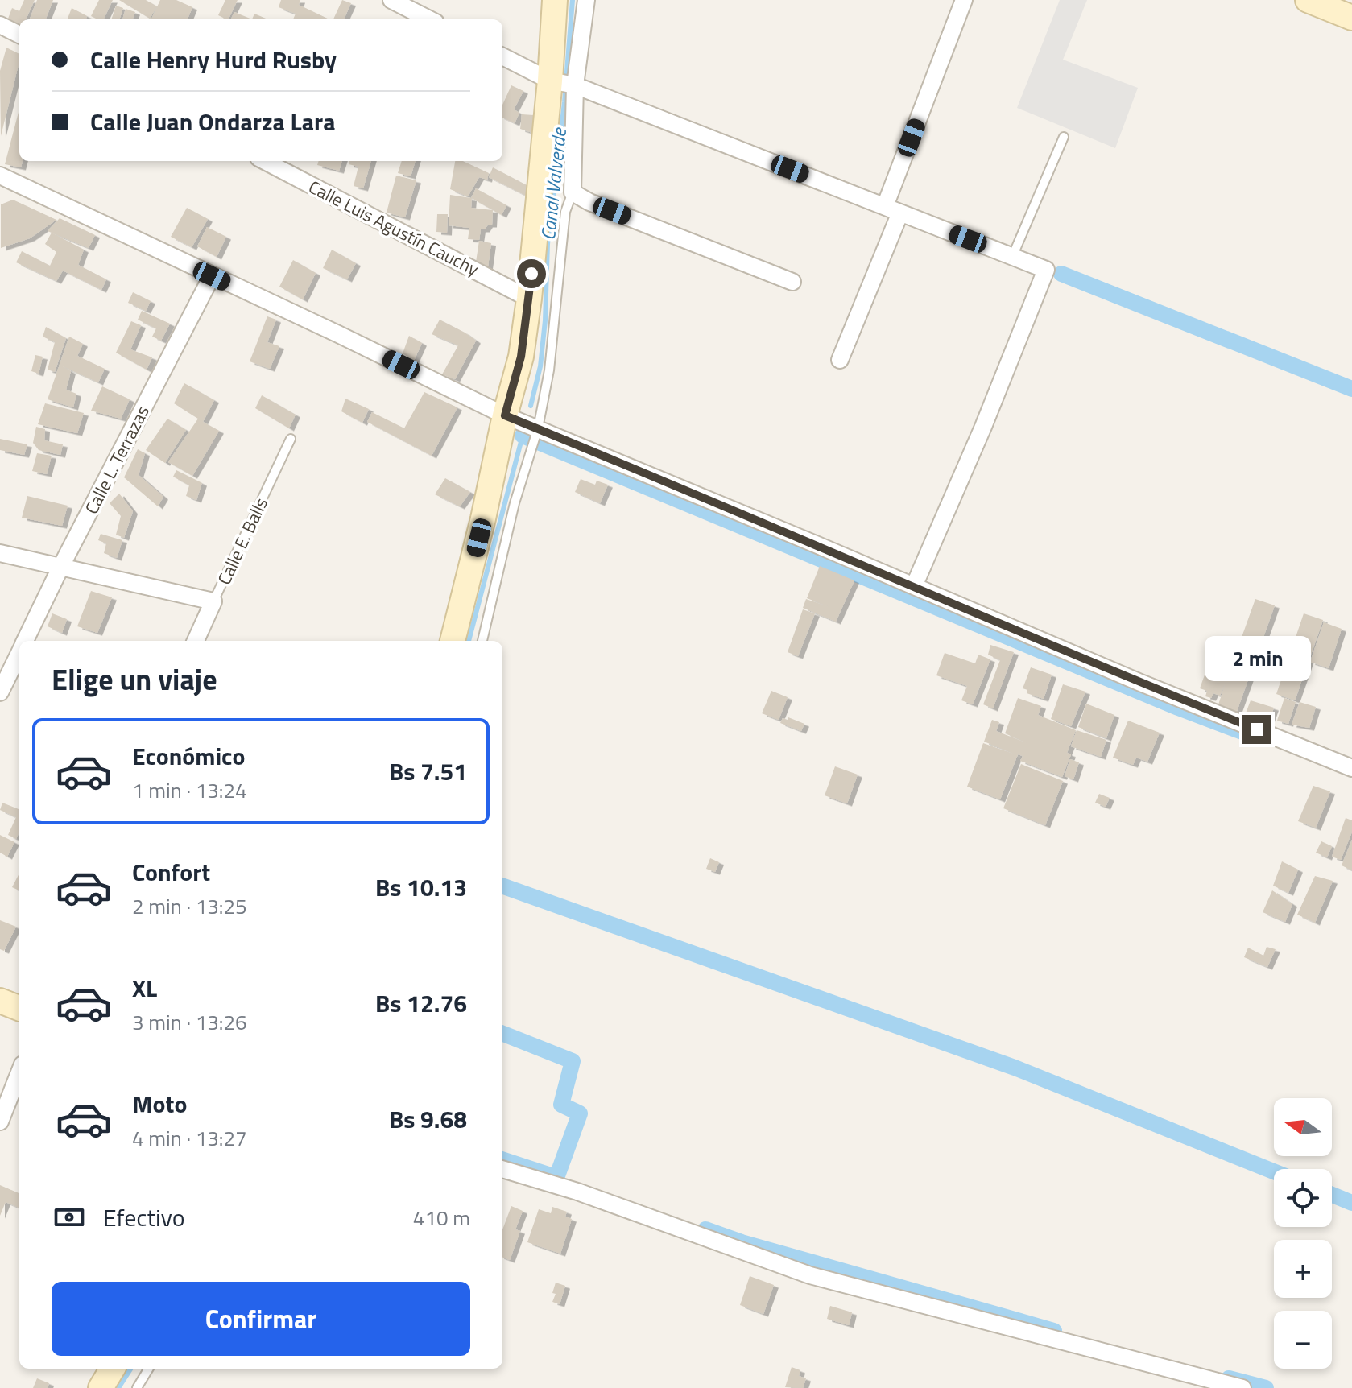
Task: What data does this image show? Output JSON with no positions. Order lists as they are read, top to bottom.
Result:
{
  "streets": {
    "street": ["Calle Luis Agustín Cauchy", "Calle L. Terrazas", "Calle E. Balls"]
  },
  "water": ["Canal Valverde"],
  "north": "left",
  "page": {
    "banner": ["Calle Henry Hurd Rusby", "Calle Juan Ondarza Lara"],
    "bubble": "2 min",
    "heading": "Elige un viaje",
    "list": [
      {
        "name": "Económico",
        "note": "1 min · 13:24",
        "value": "Bs 7.51"
      },
      {
        "name": "Confort",
        "note": "2 min · 13:25",
        "value": "Bs 10.13"
      },
      {
        "name": "XL",
        "note": "3 min · 13:26",
        "value": "Bs 12.76"
      },
      {
        "name": "Moto",
        "note": "4 min · 13:27",
        "value": "Bs 9.68"
      }
    ],
    "map_buttons": ["+", "−"],
    "pay": ["Efectivo", "410 m"],
    "buttons": "Confirmar"
  }
}
